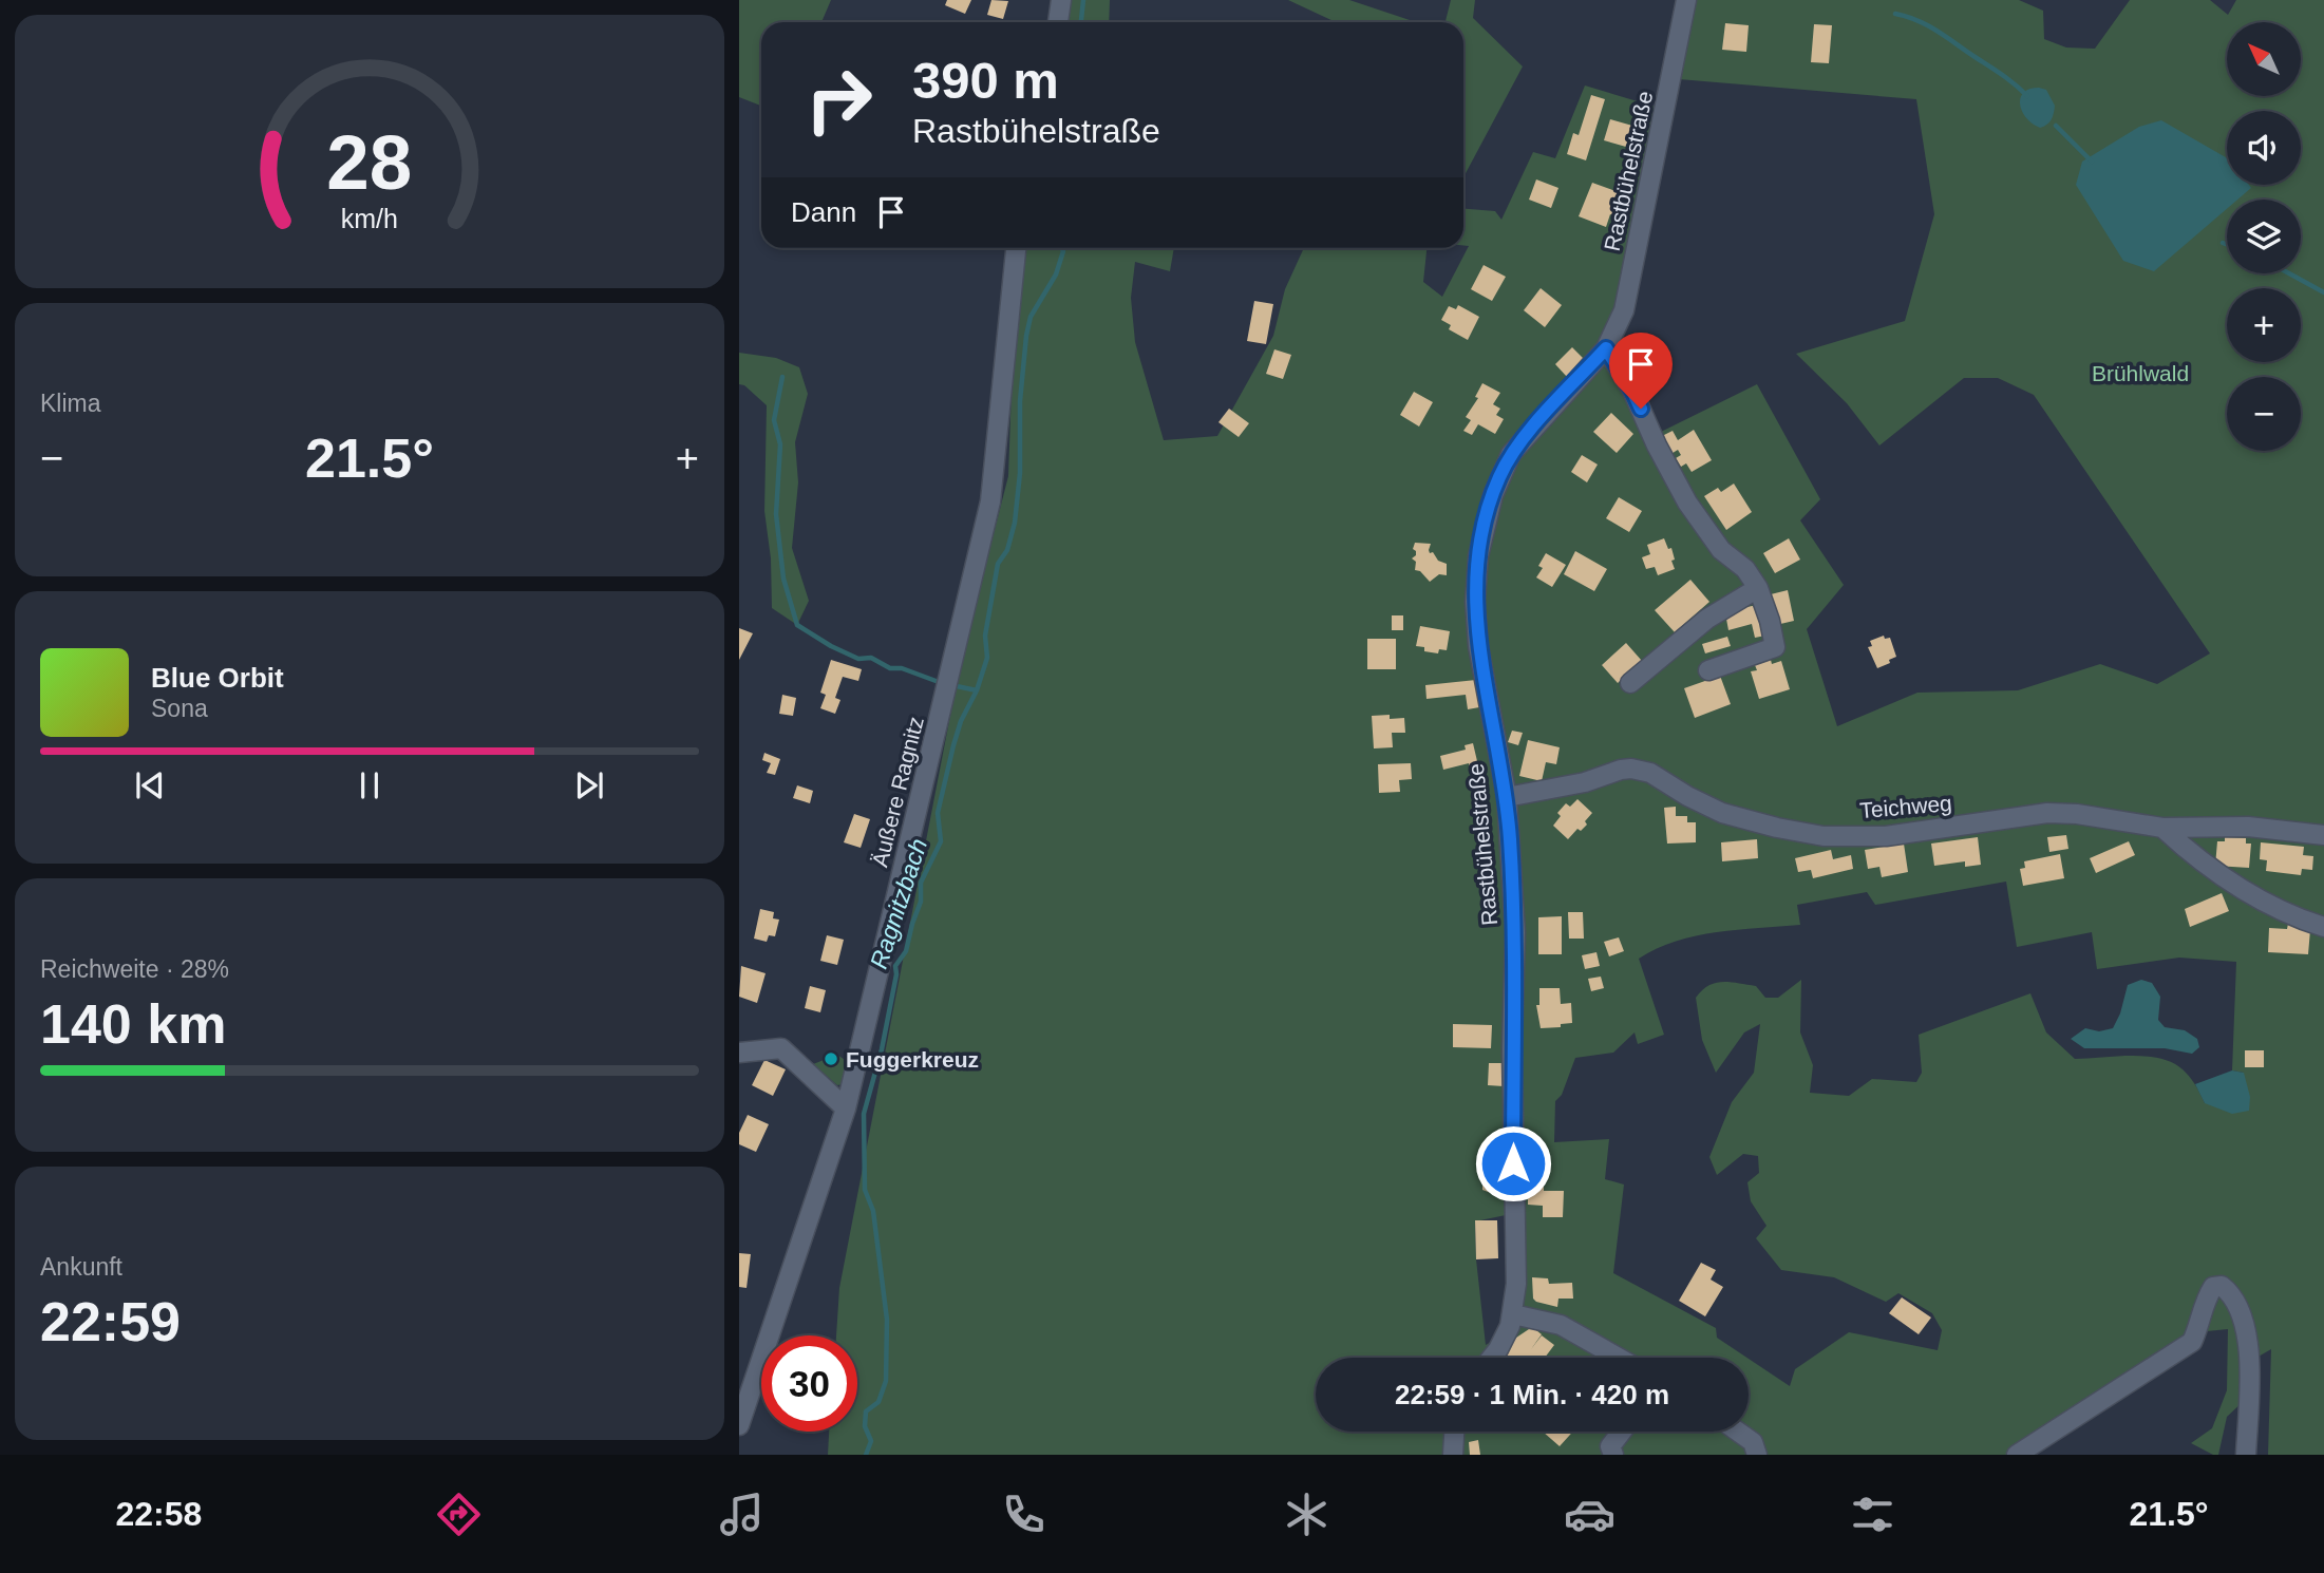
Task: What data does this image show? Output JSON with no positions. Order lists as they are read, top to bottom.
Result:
{
  "streets": {
    "street": ["Rastbühelstraße", "Äußere Ragnitz", "Teichweg"]
  },
  "crossings": [
    ["Rastbühelstraße", "Teichweg"]
  ],
  "water": ["Ragnitzbach"],
  "parks": ["Brühlwald"],
  "places": ["Fuggerkreuz"],
  "north": "top left",
  "page": {
    "map_buttons": ["+", "−"],
    "turn": ["390 m", "Rastbühelstraße"],
    "then": "Dann",
    "tile": [
      "Klima",
      ["Reichweite · 28%", "140 km"],
      ["Ankunft", "22:59"]
    ],
    "heat": ["−", "21.5°", "+"],
    "song": ["Blue Orbit", "Sona"],
    "limit": "30",
    "trip": "22:59 · 1 Min. · 420 m",
    "tabs": ["22:58", "21.5°"],
    "gauge": ["28", "km/h"]
  }
}
